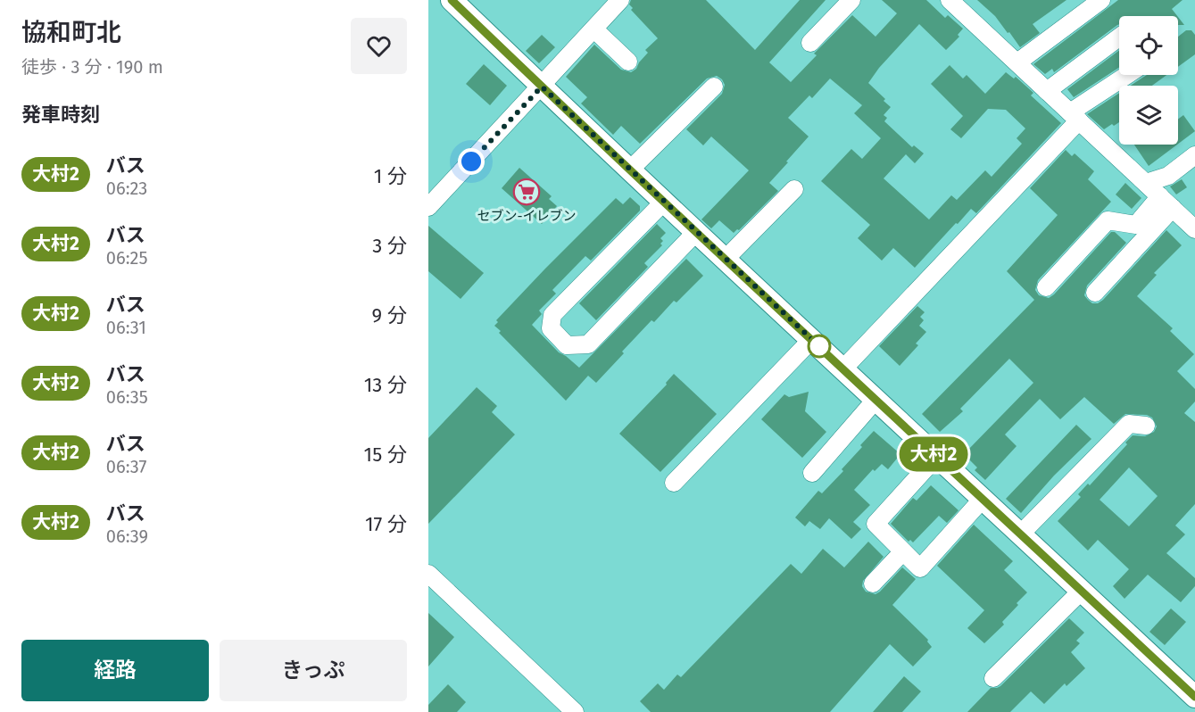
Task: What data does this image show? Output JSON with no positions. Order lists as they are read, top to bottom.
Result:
{
  "places": {
    "supermarket": ["セブン-イレブン"]
  },
  "lines": ["bus line 大村2"],
  "page": {
    "heading": [
      ["協和町北", "徒歩 · 3 分 · 190 m"],
      "発車時刻"
    ],
    "on_map": "大村2",
    "list": [
      {
        "mark": "大村2",
        "name": "バス",
        "note": "06:23",
        "value": "1 分"
      },
      {
        "mark": "大村2",
        "name": "バス",
        "note": "06:25",
        "value": "3 分"
      },
      {
        "mark": "大村2",
        "name": "バス",
        "note": "06:31",
        "value": "9 分"
      },
      {
        "mark": "大村2",
        "name": "バス",
        "note": "06:35",
        "value": "13 分"
      },
      {
        "mark": "大村2",
        "name": "バス",
        "note": "06:37",
        "value": "15 分"
      },
      {
        "mark": "大村2",
        "name": "バス",
        "note": "06:39",
        "value": "17 分"
      }
    ],
    "buttons": ["経路", "きっぷ"]
  }
}
